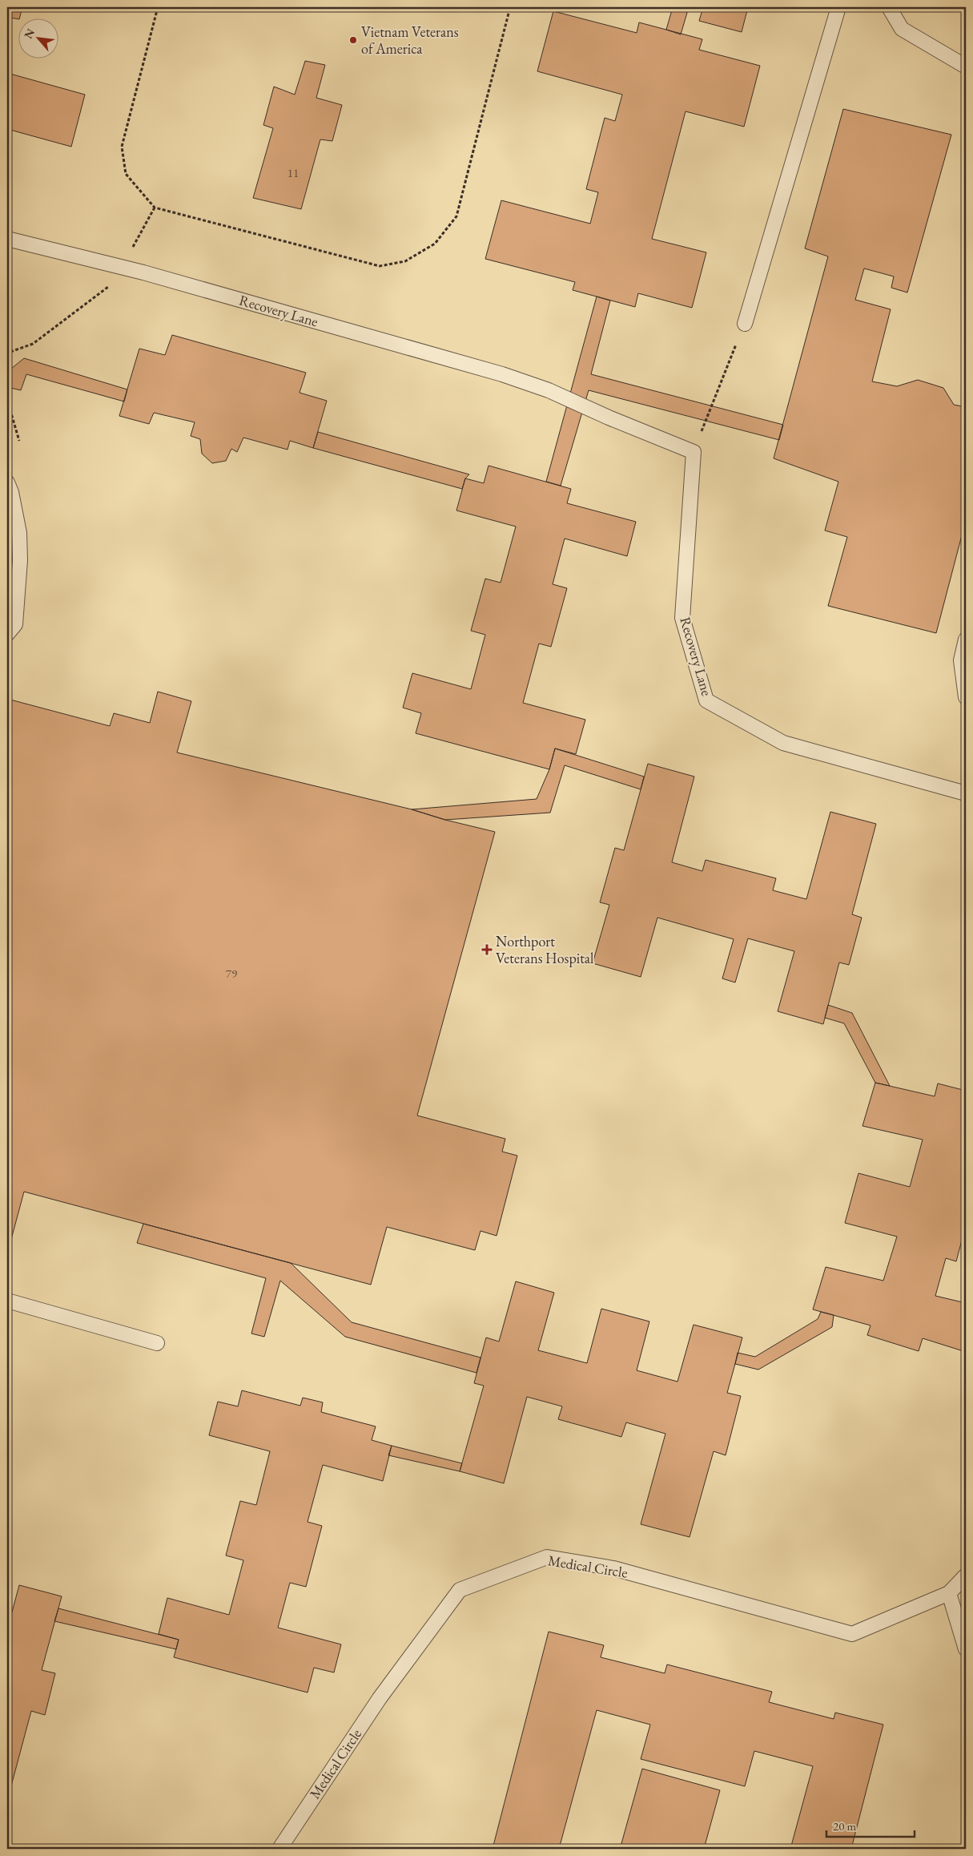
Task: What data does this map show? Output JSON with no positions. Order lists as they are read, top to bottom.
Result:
{
  "streets": {
    "lane": ["Recovery Lane", "Medical Circle"]
  },
  "places": {
    "other": ["Vietnam Veterans of America"],
    "health": ["Northport Veterans Hospital"]
  },
  "house_numbers": ["11", "79"],
  "scale_bar": "20 m",
  "north": "top left"
}
